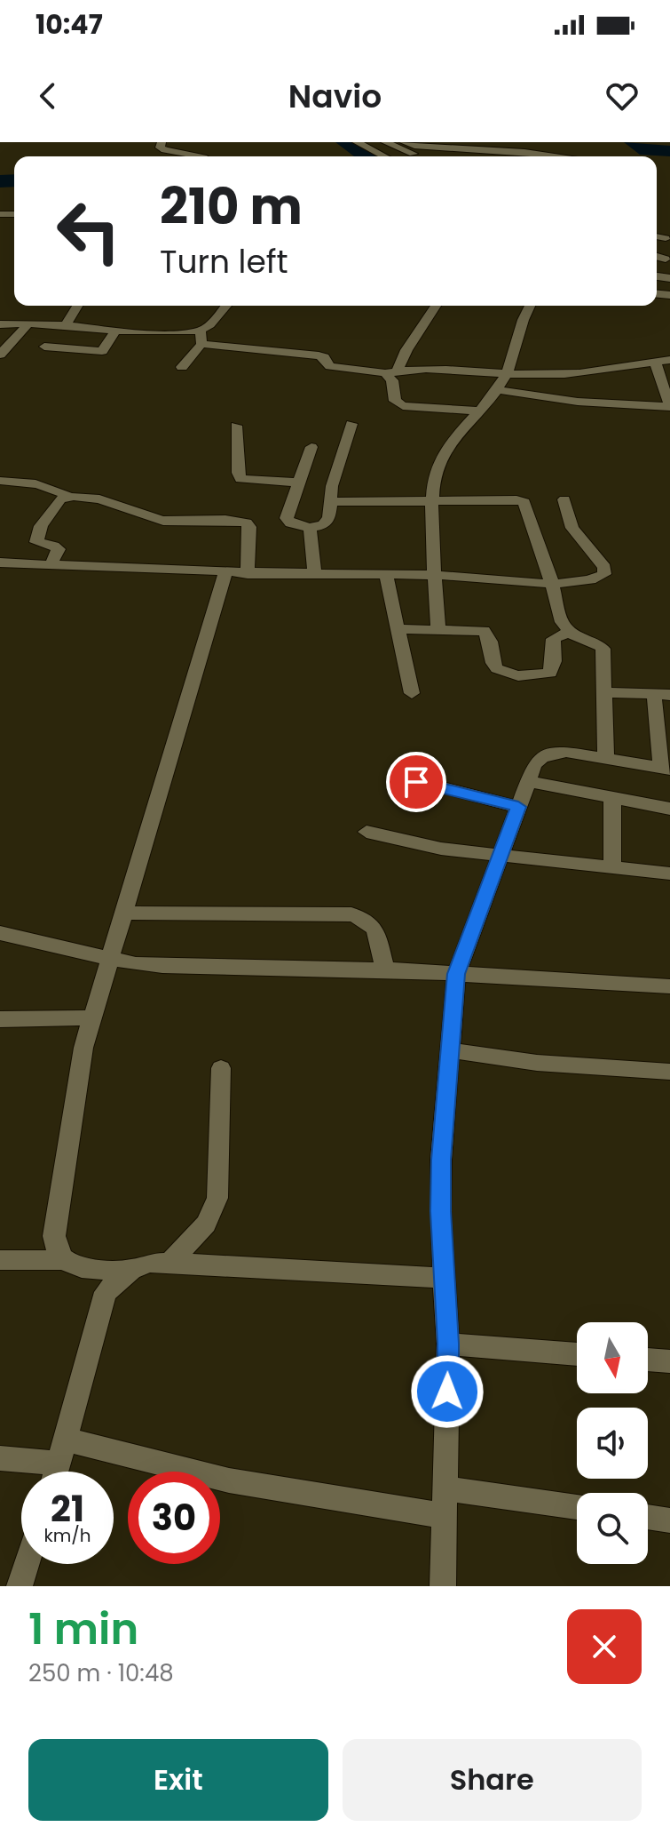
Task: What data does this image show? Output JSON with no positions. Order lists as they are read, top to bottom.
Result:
{
  "north": "bottom",
  "page": {
    "status": "10:47",
    "header": "Navio",
    "turn": ["210 m", "Turn left"],
    "speed": "21 km/h",
    "limit": "30",
    "heading": ["1 min", "250 m · 10:48"],
    "buttons": ["Exit", "Share"]
  }
}
